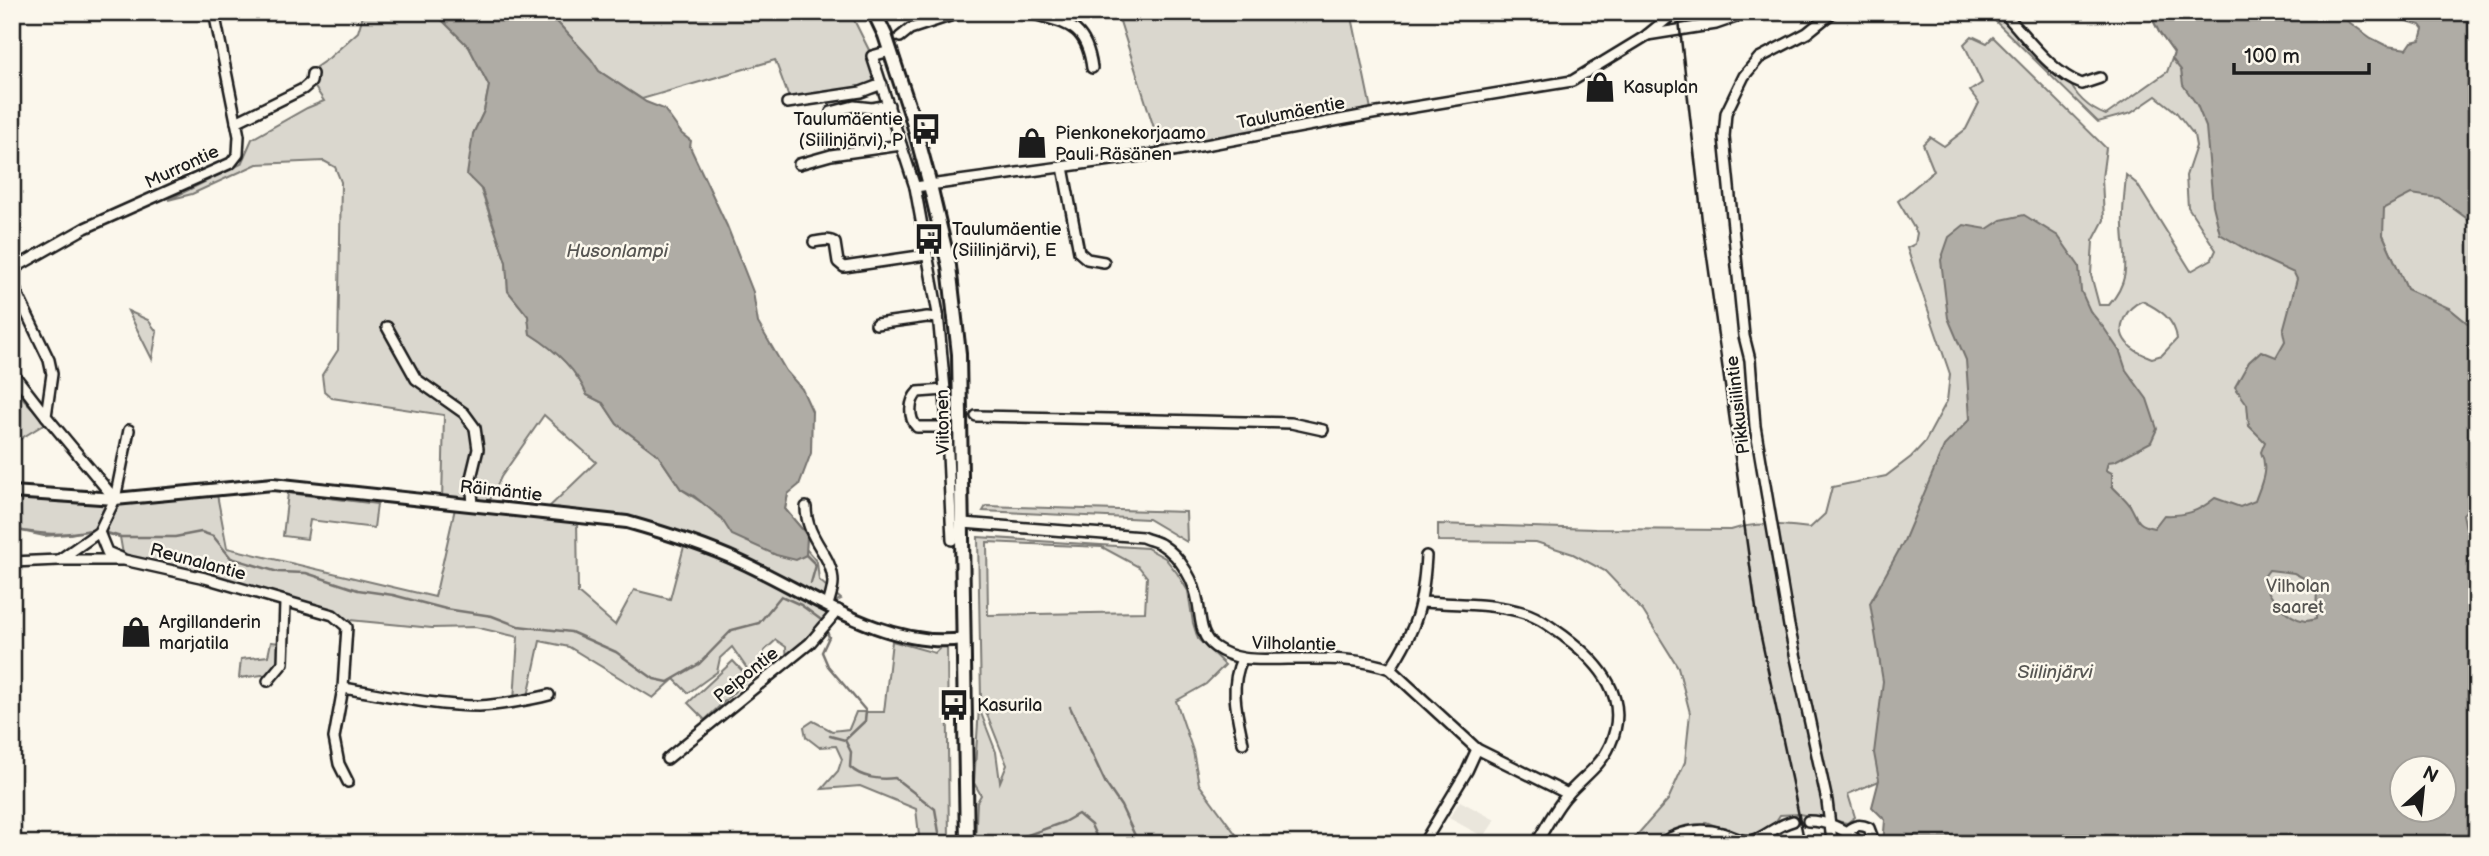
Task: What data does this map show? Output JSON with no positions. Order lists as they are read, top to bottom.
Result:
{
  "streets": {
    "main road": ["Viitonen"],
    "street": [
      "Taulumäentie",
      "Murrontie",
      "Pikkusiilintie",
      "Räimäntie",
      "Reunalantie",
      "Vilholantie",
      "Peipontie"
    ]
  },
  "crossings": [
    ["Taulumäentie", "Viitonen"],
    ["Viitonen", "Räimäntie"],
    ["Viitonen", "Vilholantie"],
    ["Räimäntie", "Peipontie"]
  ],
  "water": ["Husonlampi", "Siilinjärvi"],
  "parks": ["Vilholan saaret"],
  "places": {
    "shop": ["Kasuplan", "Pienkonekorjaamo Pauli Räsänen", "Argillanderin marjatila"],
    "bus stop": ["Taulumäentie (Siilinjärvi), P", "Taulumäentie (Siilinjärvi), E", "Kasurila"]
  },
  "scale_bar": "100 m",
  "north": "top right"
}
